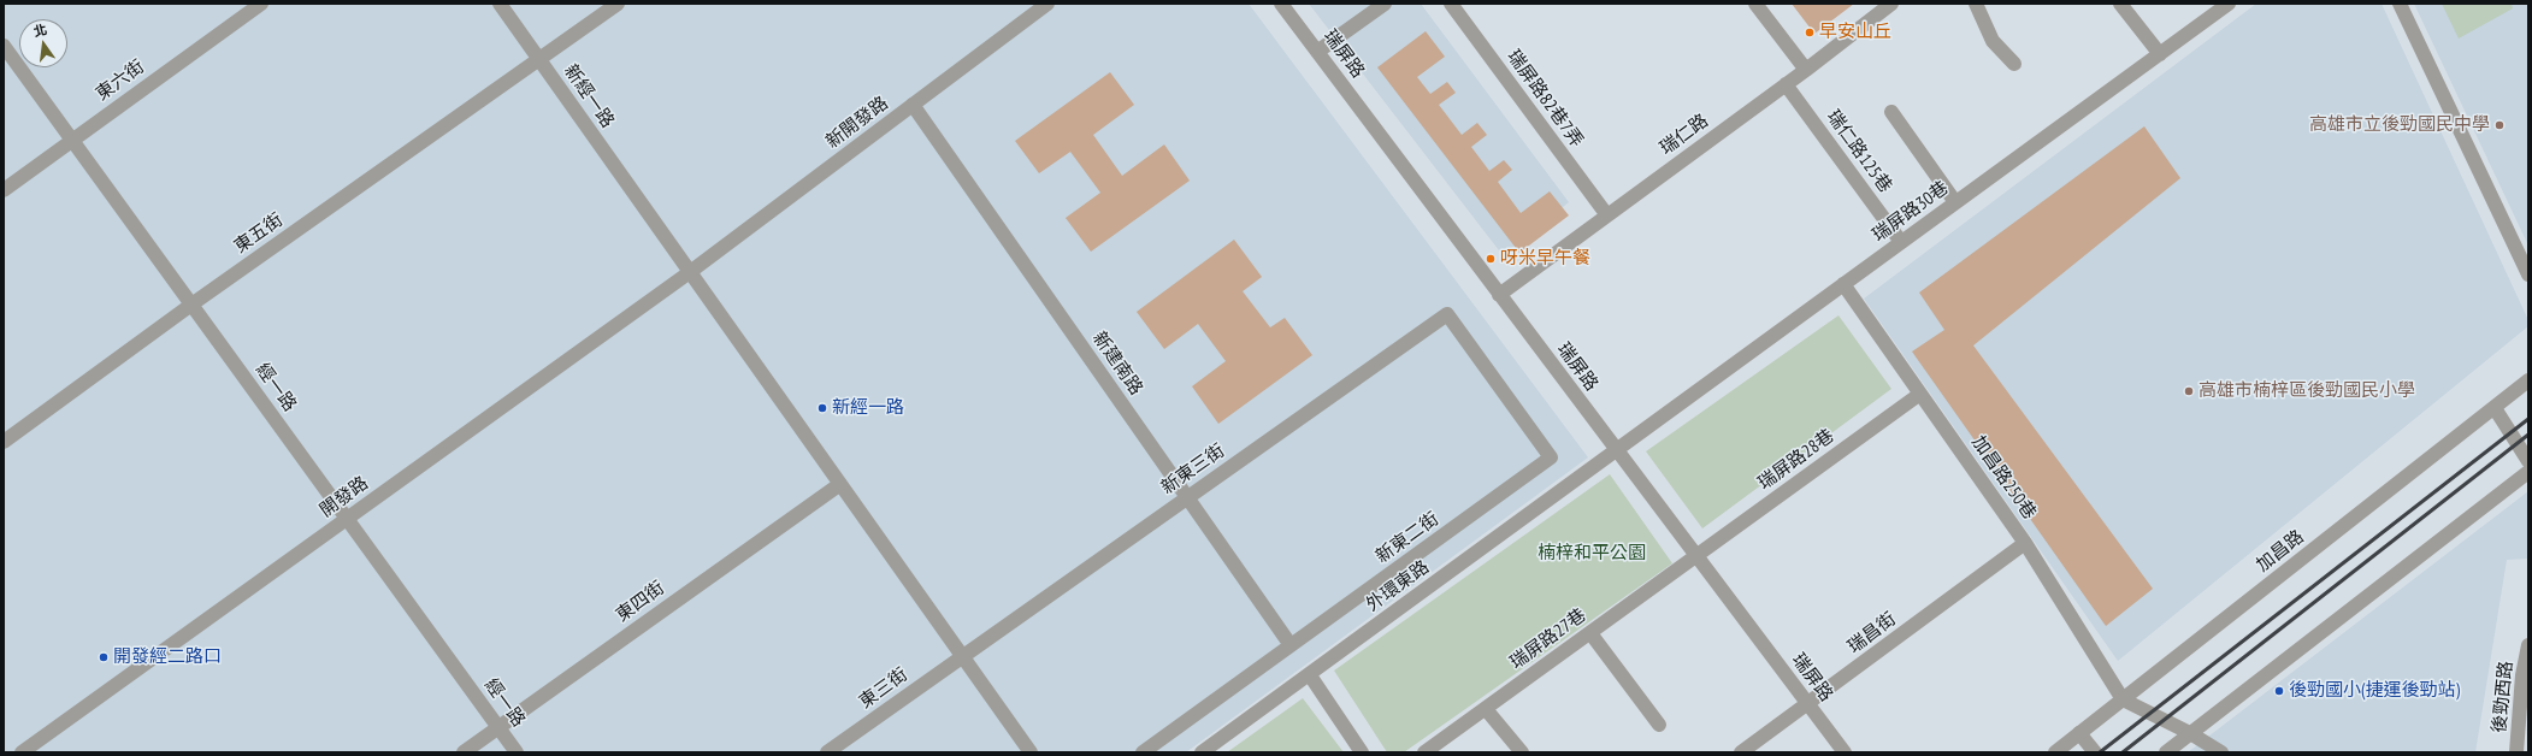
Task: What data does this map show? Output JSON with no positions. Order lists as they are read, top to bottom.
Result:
{
  "streets": {
    "street": [
      "瑞屏路",
      "東六街",
      "新經一路",
      "瑞屏路82巷7弄",
      "新開發路",
      "瑞仁路",
      "瑞仁路125巷",
      "瑞屏路30巷",
      "東五街",
      "新建南路",
      "經一路",
      "瑞屏路28巷",
      "新東三街",
      "加昌路250巷",
      "開發路",
      "新東二街",
      "加昌路",
      "外環東路",
      "東四街",
      "瑞昌街",
      "瑞屏路27巷",
      "東三街",
      "後勁西路"
    ]
  },
  "crossings": [
    ["瑞屏路", "瑞仁路"],
    ["瑞屏路", "瑞屏路30巷"],
    ["瑞屏路", "瑞屏路28巷"],
    ["瑞屏路", "外環東路"],
    ["瑞屏路", "瑞昌街"],
    ["瑞屏路", "瑞屏路27巷"],
    ["東六街", "經一路"],
    ["新經一路", "新開發路"],
    ["新經一路", "東五街"],
    ["新經一路", "新東三街"],
    ["新經一路", "開發路"],
    ["新經一路", "東四街"],
    ["新經一路", "東三街"],
    ["瑞屏路82巷7弄", "瑞仁路"],
    ["新開發路", "新建南路"],
    ["新開發路", "開發路"],
    ["瑞仁路", "瑞仁路125巷"],
    ["瑞仁路125巷", "瑞屏路30巷"],
    ["瑞屏路30巷", "加昌路250巷"],
    ["瑞屏路30巷", "外環東路"],
    ["東五街", "經一路"],
    ["新建南路", "新東三街"],
    ["新建南路", "新東二街"],
    ["經一路", "開發路"],
    ["經一路", "東四街"],
    ["瑞屏路28巷", "加昌路250巷"],
    ["瑞屏路28巷", "瑞屏路27巷"],
    ["新東三街", "新東二街"],
    ["新東三街", "東三街"],
    ["加昌路250巷", "加昌路"],
    ["加昌路250巷", "瑞昌街"]
  ],
  "parks": ["楠梓和平公園"],
  "places": [
    "早安山丘",
    "高雄市立後勁國民中學",
    "呀米早午餐",
    "高雄市楠梓區後勁國民小學",
    "新經一路",
    "開發經二路口",
    "後勁國小(捷運後勁站)"
  ],
  "north": "top"
}
